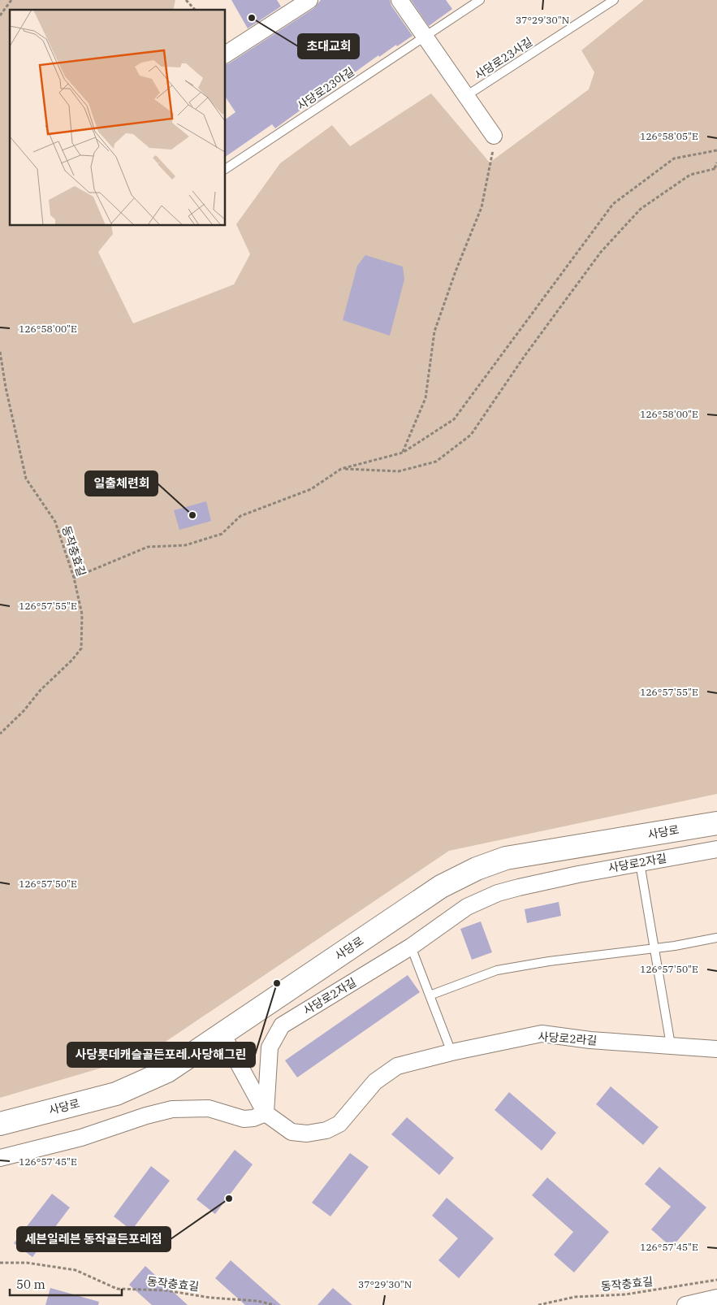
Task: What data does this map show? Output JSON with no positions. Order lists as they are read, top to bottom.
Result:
{
  "streets": {
    "main road": ["사당로"],
    "street": ["사당로2자길", "사당로2라길"],
    "lane": ["사당로23사길", "사당로23아길"],
    "path": ["동작충효길"]
  },
  "crossings": [
    ["사당로2자길", "사당로2라길"]
  ],
  "places": [
    "초대교회",
    "일출체련회",
    "사당롯데캐슬골든포레.사당해그린",
    "세븐일레븐 동작골든포레점"
  ],
  "scale_bar": "50 m",
  "coordinates": [
    "37°29'30\"N",
    "126°58'05\"E",
    "126°58'00\"E",
    "126°57'55\"E",
    "126°57'50\"E",
    "126°57'45\"E"
  ]
}
